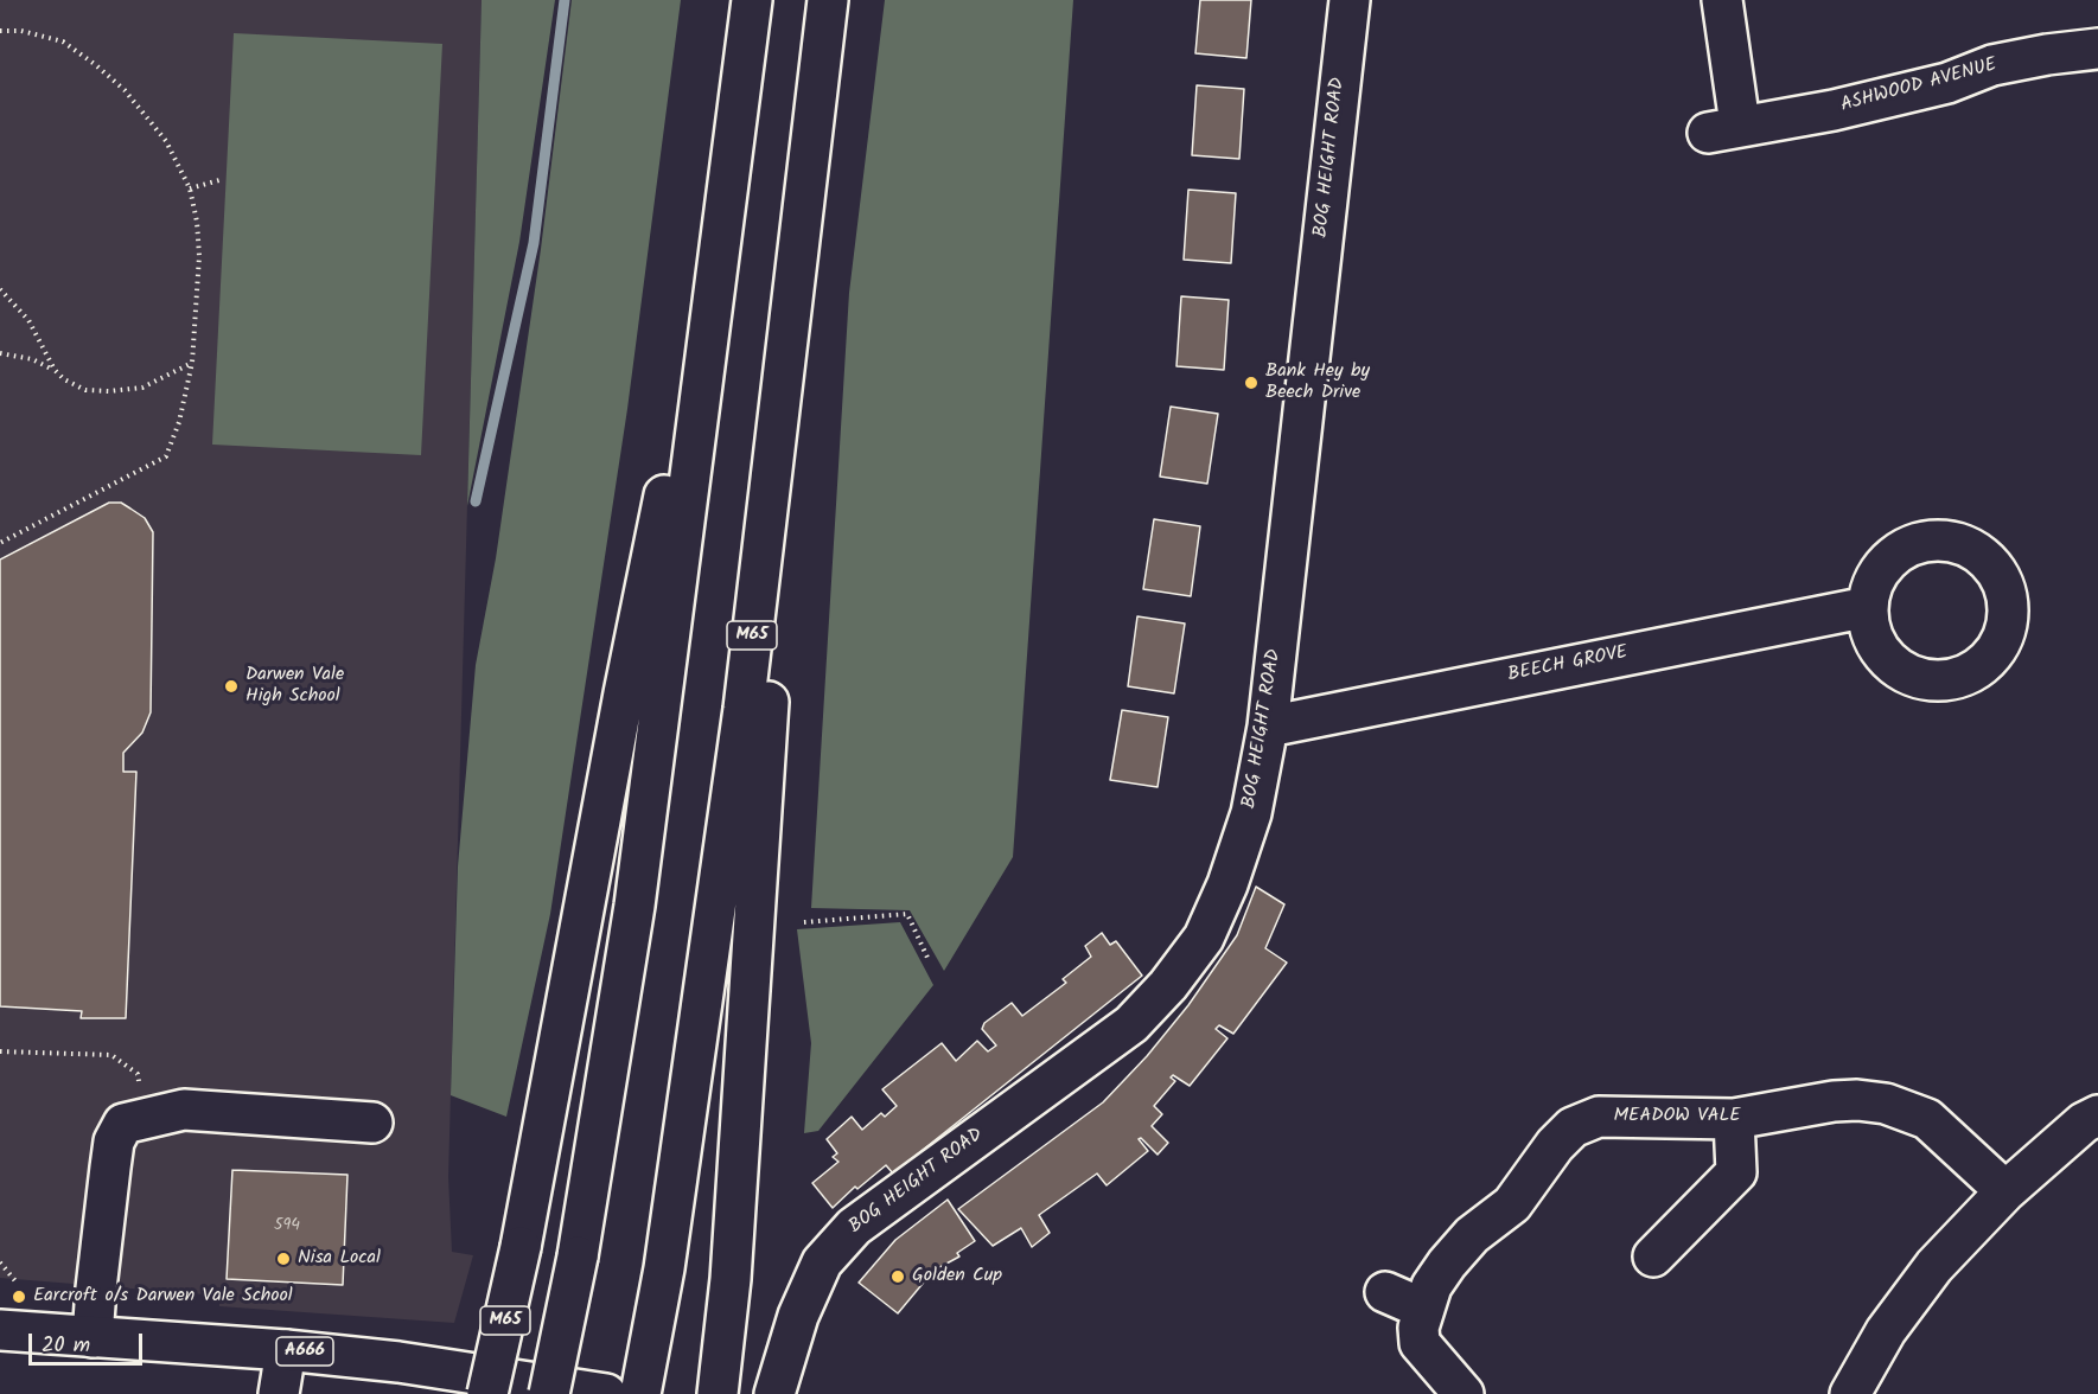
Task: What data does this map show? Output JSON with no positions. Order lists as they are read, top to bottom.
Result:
{
  "streets": {
    "main road": [
      "ASHWOOD AVENUE",
      "BOG HEIGHT ROAD",
      "M65",
      "BEECH GROVE",
      "MEADOW VALE",
      "A666"
    ]
  },
  "crossings": [
    ["BOG HEIGHT ROAD", "BEECH GROVE"]
  ],
  "places": [
    "Bank Hey by Beech Drive",
    "Darwen Vale High School",
    "Nisa Local",
    "Golden Cup",
    "Earcroft o/s Darwen Vale School"
  ],
  "house_numbers": ["594"],
  "scale_bar": "20 m"
}
